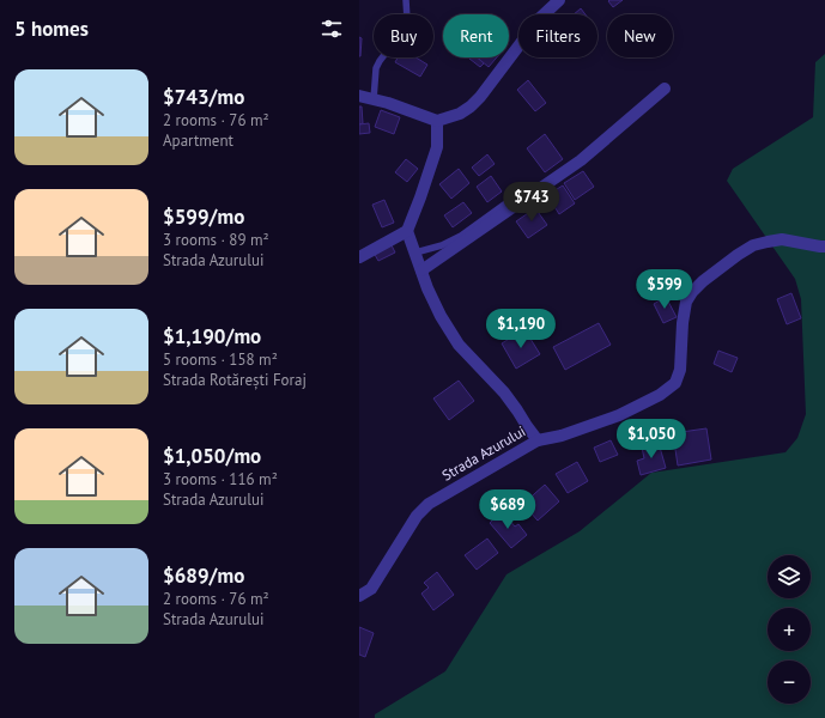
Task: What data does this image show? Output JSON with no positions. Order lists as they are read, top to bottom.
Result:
{
  "streets": {
    "street": ["Strada Azurului"]
  },
  "page": {
    "heading": "5 homes",
    "chip": [
      "Buy",
      "Rent",
      "Filters",
      "New"
    ],
    "list": [
      {
        "name": "$743/mo",
        "note": "2 rooms · 76 m² · Apartment"
      },
      {
        "name": "$599/mo",
        "note": "3 rooms · 89 m² · Strada Azurului"
      },
      {
        "name": "$1,190/mo",
        "note": "5 rooms · 158 m² · Strada Rotărești Foraj"
      },
      {
        "name": "$1,050/mo",
        "note": "3 rooms · 116 m² · Strada Azurului"
      },
      {
        "name": "$689/mo",
        "note": "2 rooms · 76 m² · Strada Azurului"
      }
    ],
    "price": [
      "$743",
      "$599",
      "$1,190",
      "$1,050",
      "$689"
    ],
    "map_buttons": ["+", "−"]
  }
}
